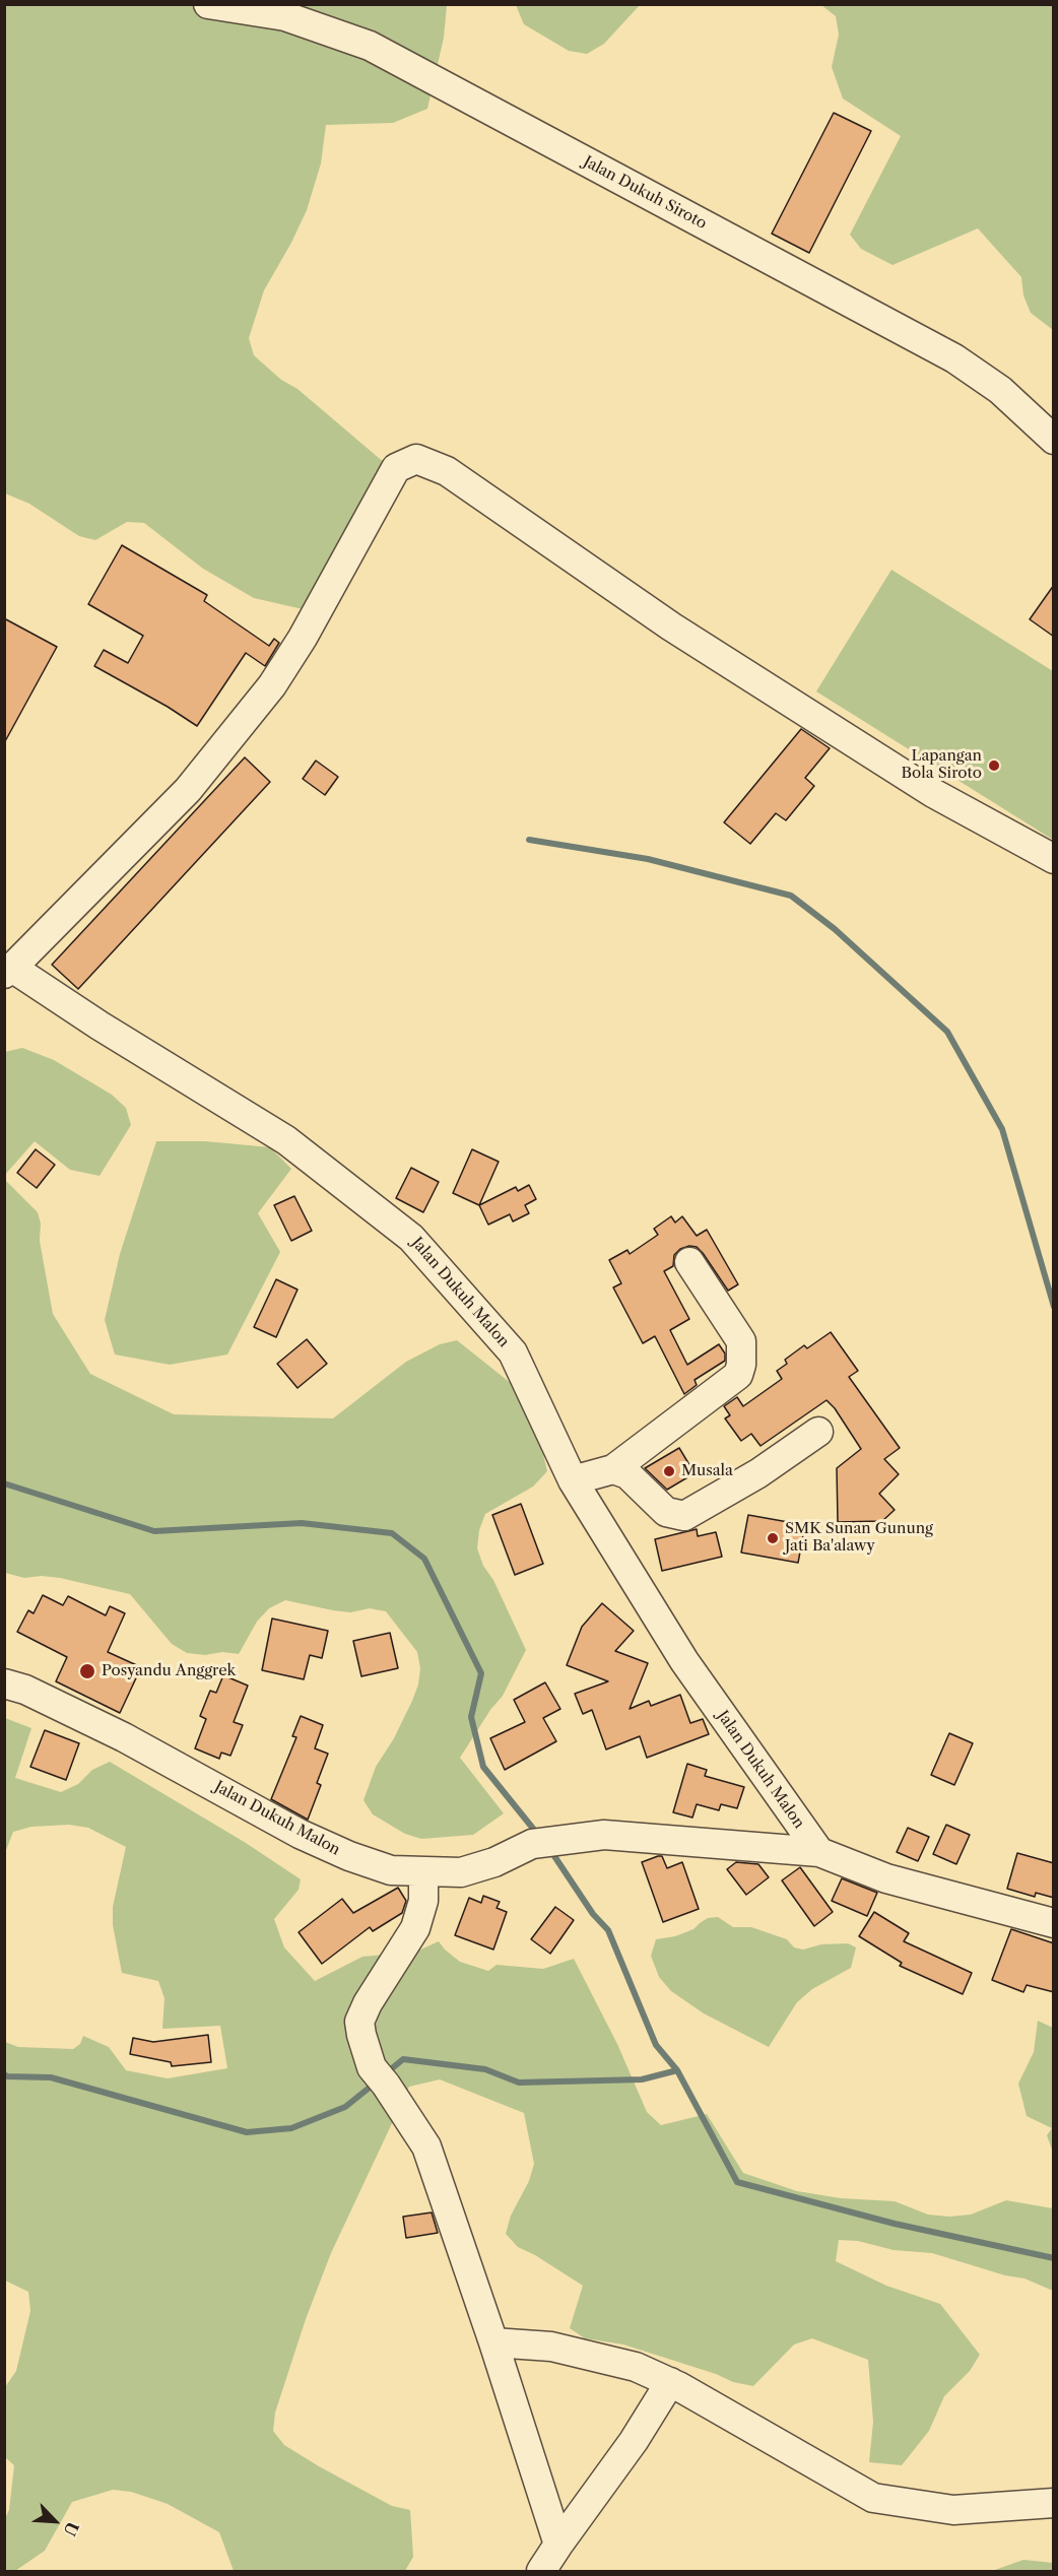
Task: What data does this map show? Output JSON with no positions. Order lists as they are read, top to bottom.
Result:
{
  "streets": {
    "street": ["Jalan Dukuh Siroto", "Jalan Dukuh Malon"]
  },
  "places": [
    "Lapangan Bola Siroto",
    "Musala",
    "SMK Sunan Gunung Jati Ba'alawy",
    "Posyandu Anggrek"
  ],
  "north": "bottom right"
}
